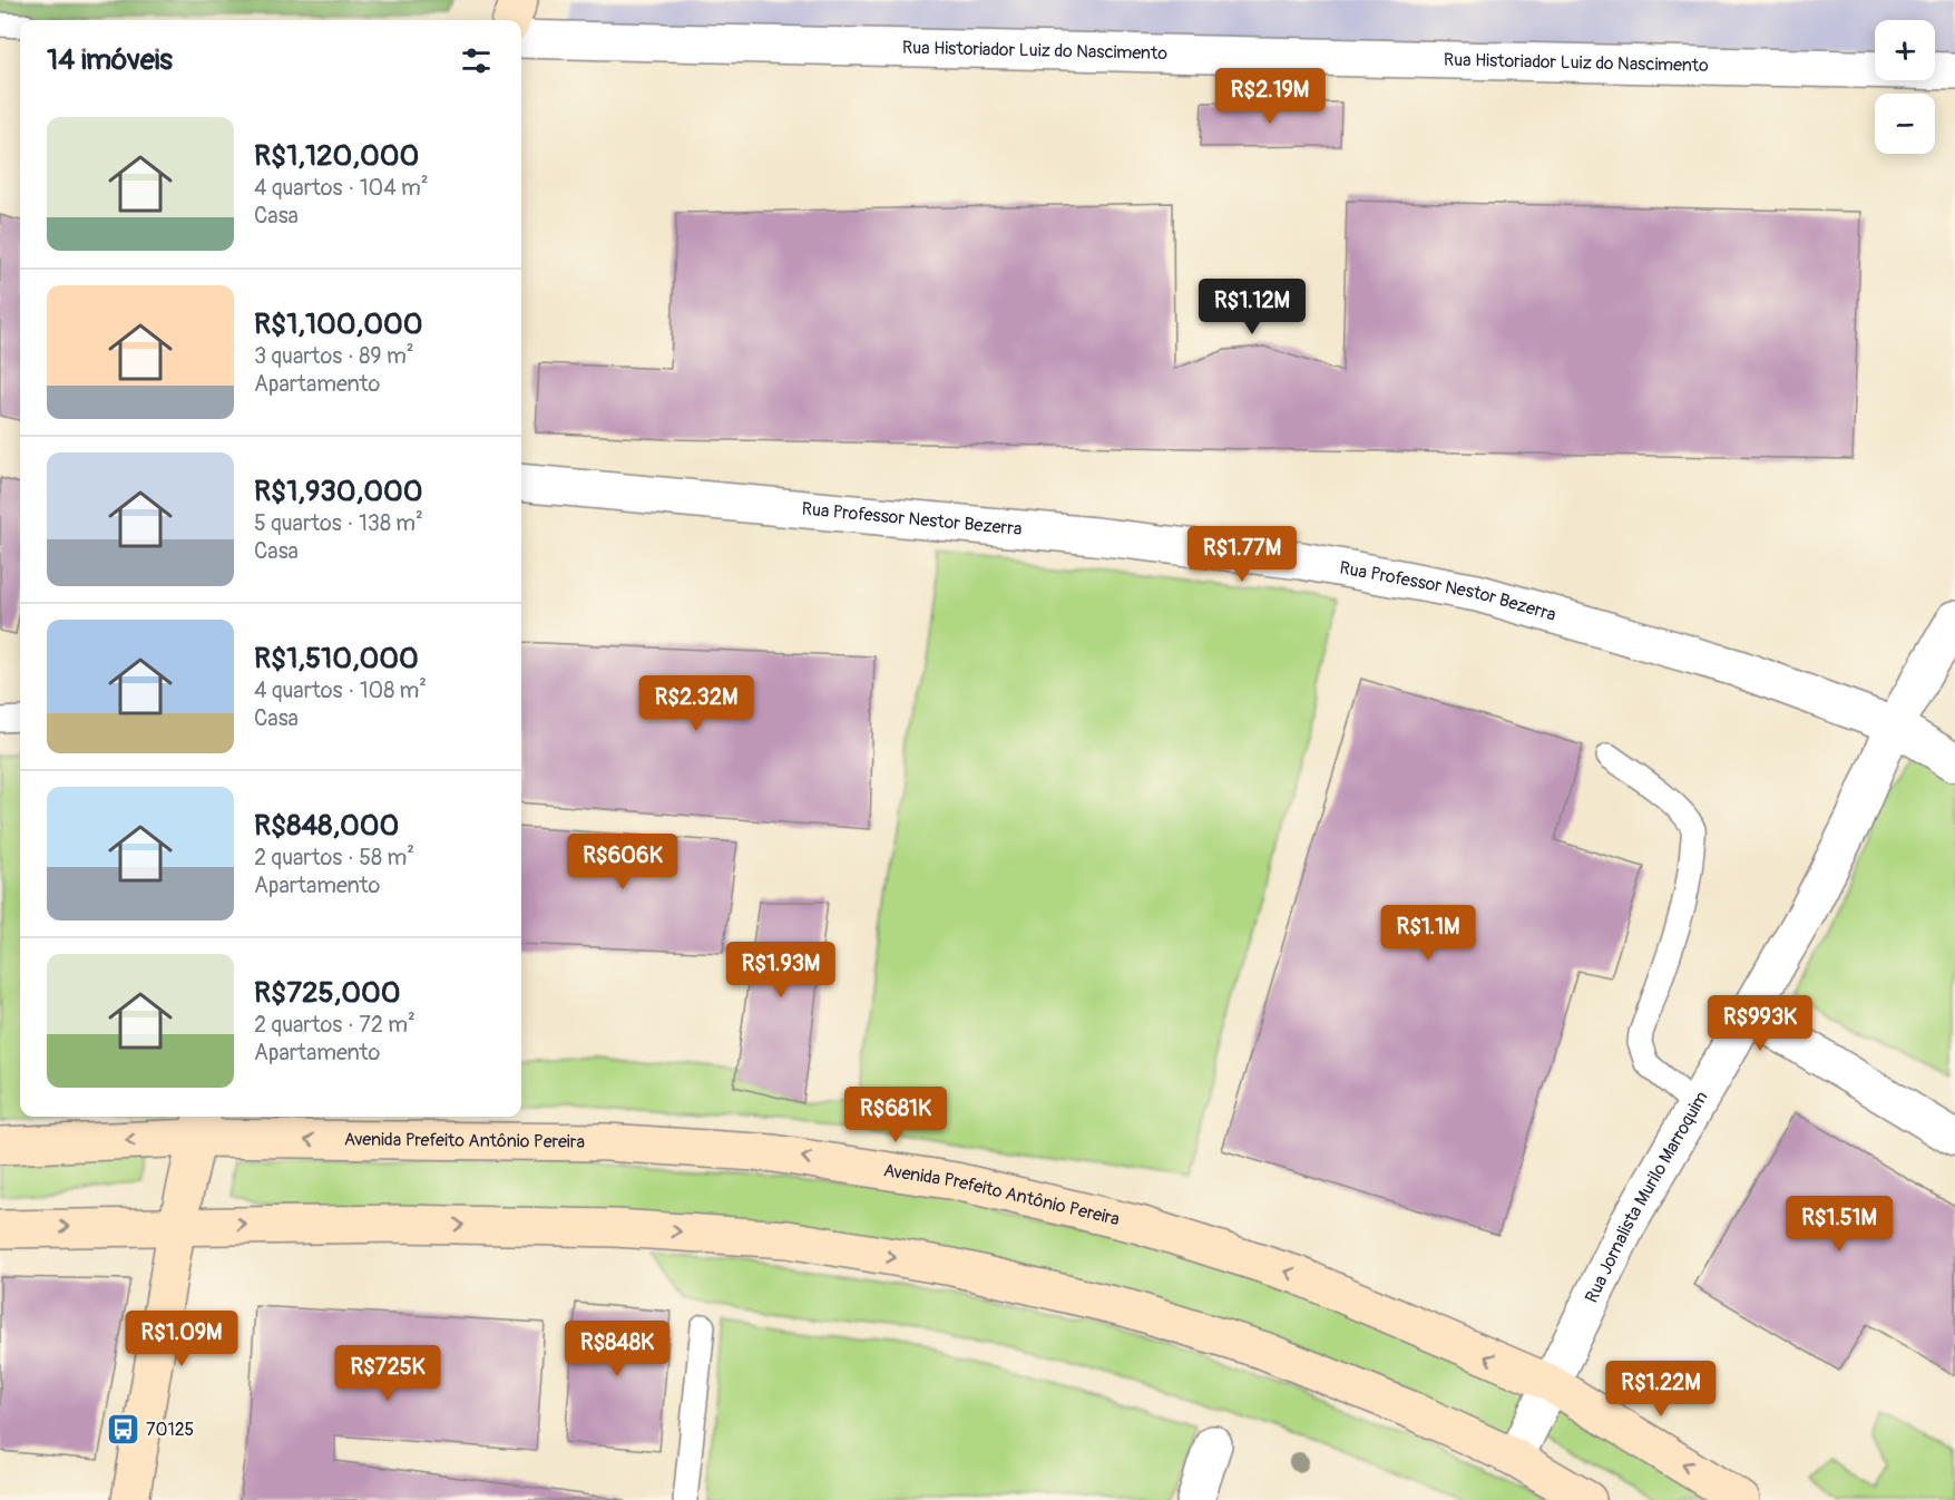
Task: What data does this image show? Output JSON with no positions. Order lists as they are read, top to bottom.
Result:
{
  "streets": {
    "street": [
      "Rua Historiador Luiz do Nascimento",
      "Rua Professor Nestor Bezerra",
      "Avenida Prefeito Antônio Pereira",
      "Rua Jornalista Murilo Marroquim"
    ]
  },
  "crossings": [
    ["Rua Professor Nestor Bezerra", "Rua Jornalista Murilo Marroquim"],
    ["Avenida Prefeito Antônio Pereira", "Rua Jornalista Murilo Marroquim"]
  ],
  "places": {
    "bus stop": ["70125"]
  },
  "page": {
    "map_buttons": ["+", "−"],
    "heading": "14 imóveis",
    "price": [
      "R$2.19M",
      "R$1.12M",
      "R$1.77M",
      "R$2.32M",
      "R$606K",
      "R$1.1M",
      "R$1.93M",
      "R$993K",
      "R$681K",
      "R$1.51M",
      "R$1.09M",
      "R$848K",
      "R$725K",
      "R$1.22M"
    ],
    "list": [
      {
        "name": "R$1,120,000",
        "note": "4 quartos · 104 m² · Casa"
      },
      {
        "name": "R$1,100,000",
        "note": "3 quartos · 89 m² · Apartamento"
      },
      {
        "name": "R$1,930,000",
        "note": "5 quartos · 138 m² · Casa"
      },
      {
        "name": "R$1,510,000",
        "note": "4 quartos · 108 m² · Casa"
      },
      {
        "name": "R$848,000",
        "note": "2 quartos · 58 m² · Apartamento"
      },
      {
        "name": "R$725,000",
        "note": "2 quartos · 72 m² · Apartamento"
      }
    ]
  }
}
